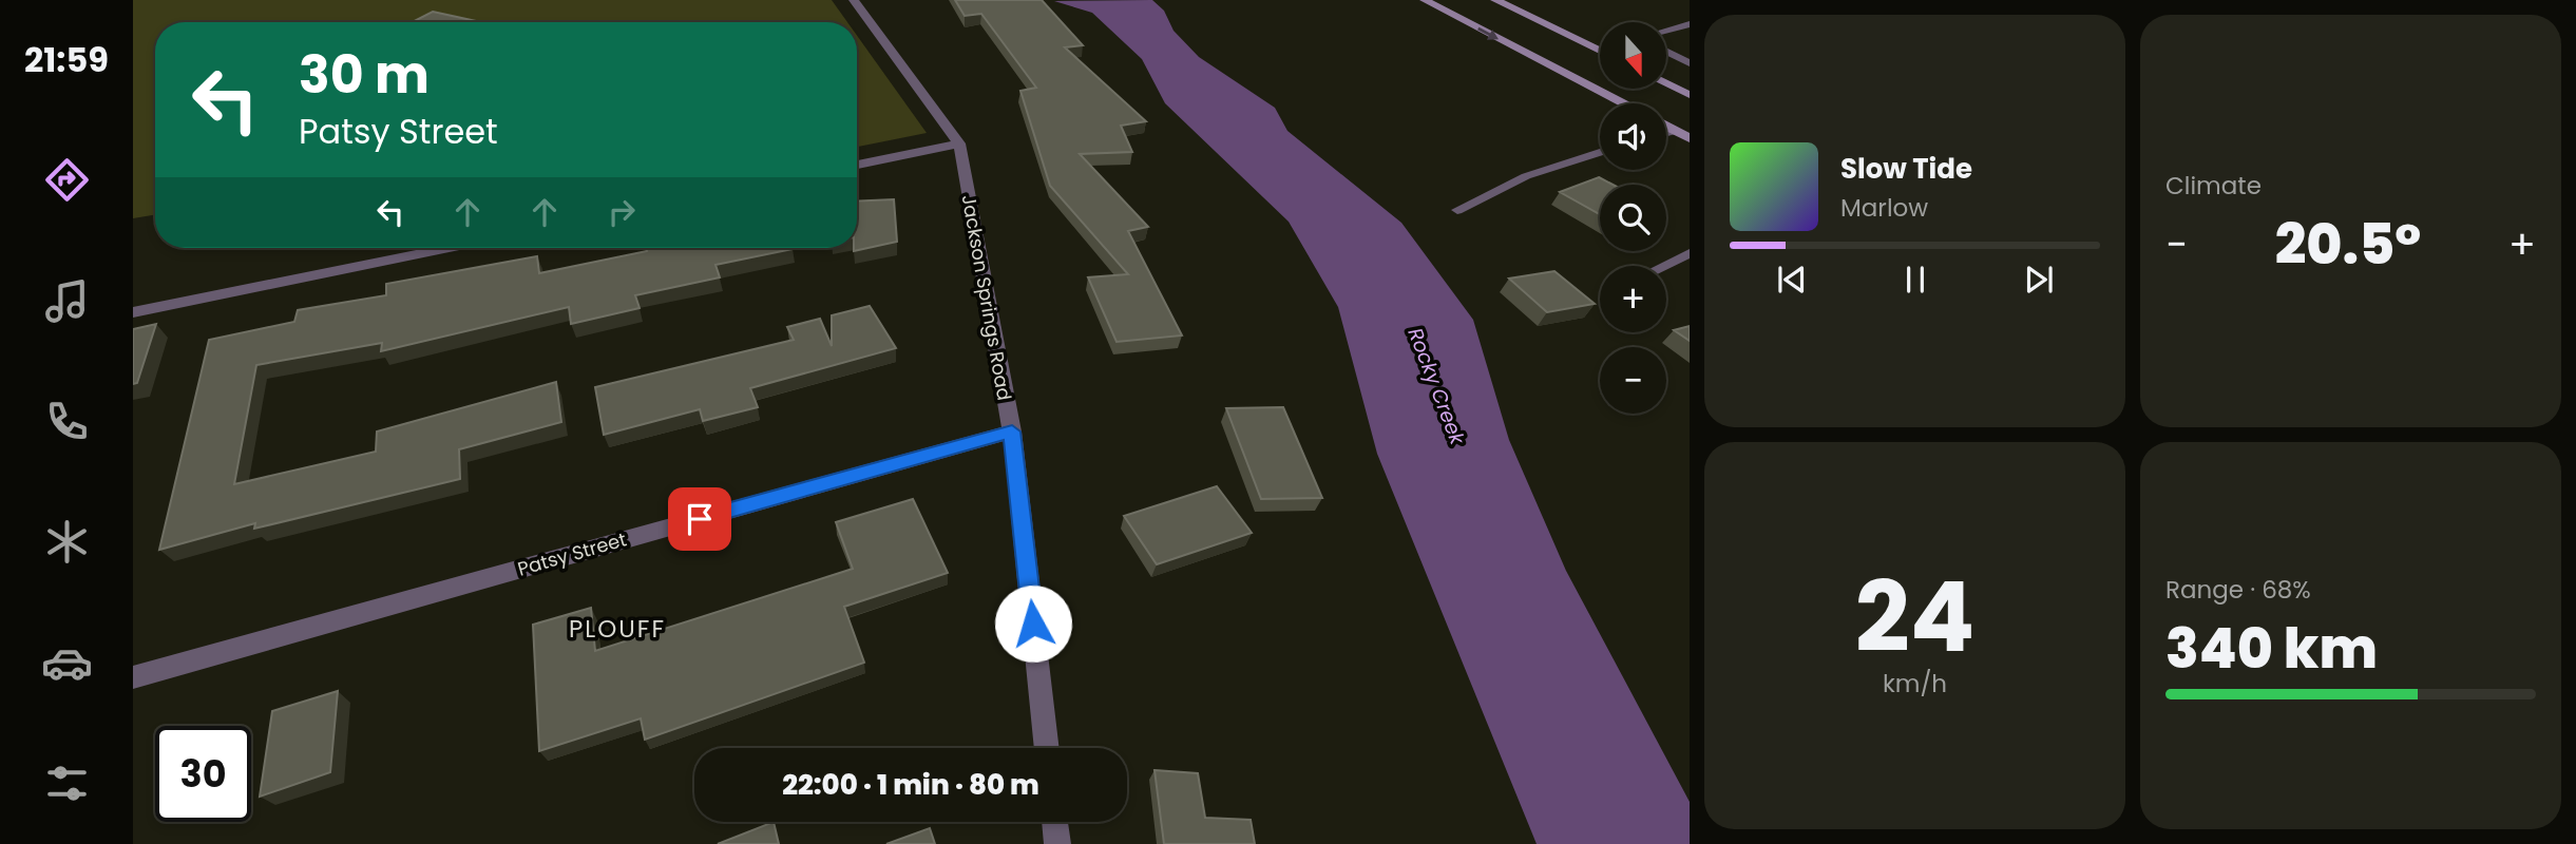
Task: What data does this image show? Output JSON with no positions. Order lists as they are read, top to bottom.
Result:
{
  "streets": {
    "street": ["Jackson Springs Road", "Patsy Street"]
  },
  "crossings": [
    ["Jackson Springs Road", "Patsy Street"]
  ],
  "districts": ["PLOUFF"],
  "water": ["Rocky Creek"],
  "north": "bottom",
  "page": {
    "tabs": "21:59",
    "tile": [
      "Climate",
      ["24", "km/h"],
      ["Range · 68%", "340 km"]
    ],
    "map_buttons": ["+", "−"],
    "turn": ["30 m", "Patsy Street"],
    "song": ["Slow Tide", "Marlow"],
    "heat": ["−", "20.5°", "+"],
    "limit": "30",
    "trip": "22:00 · 1 min · 80 m"
  }
}
